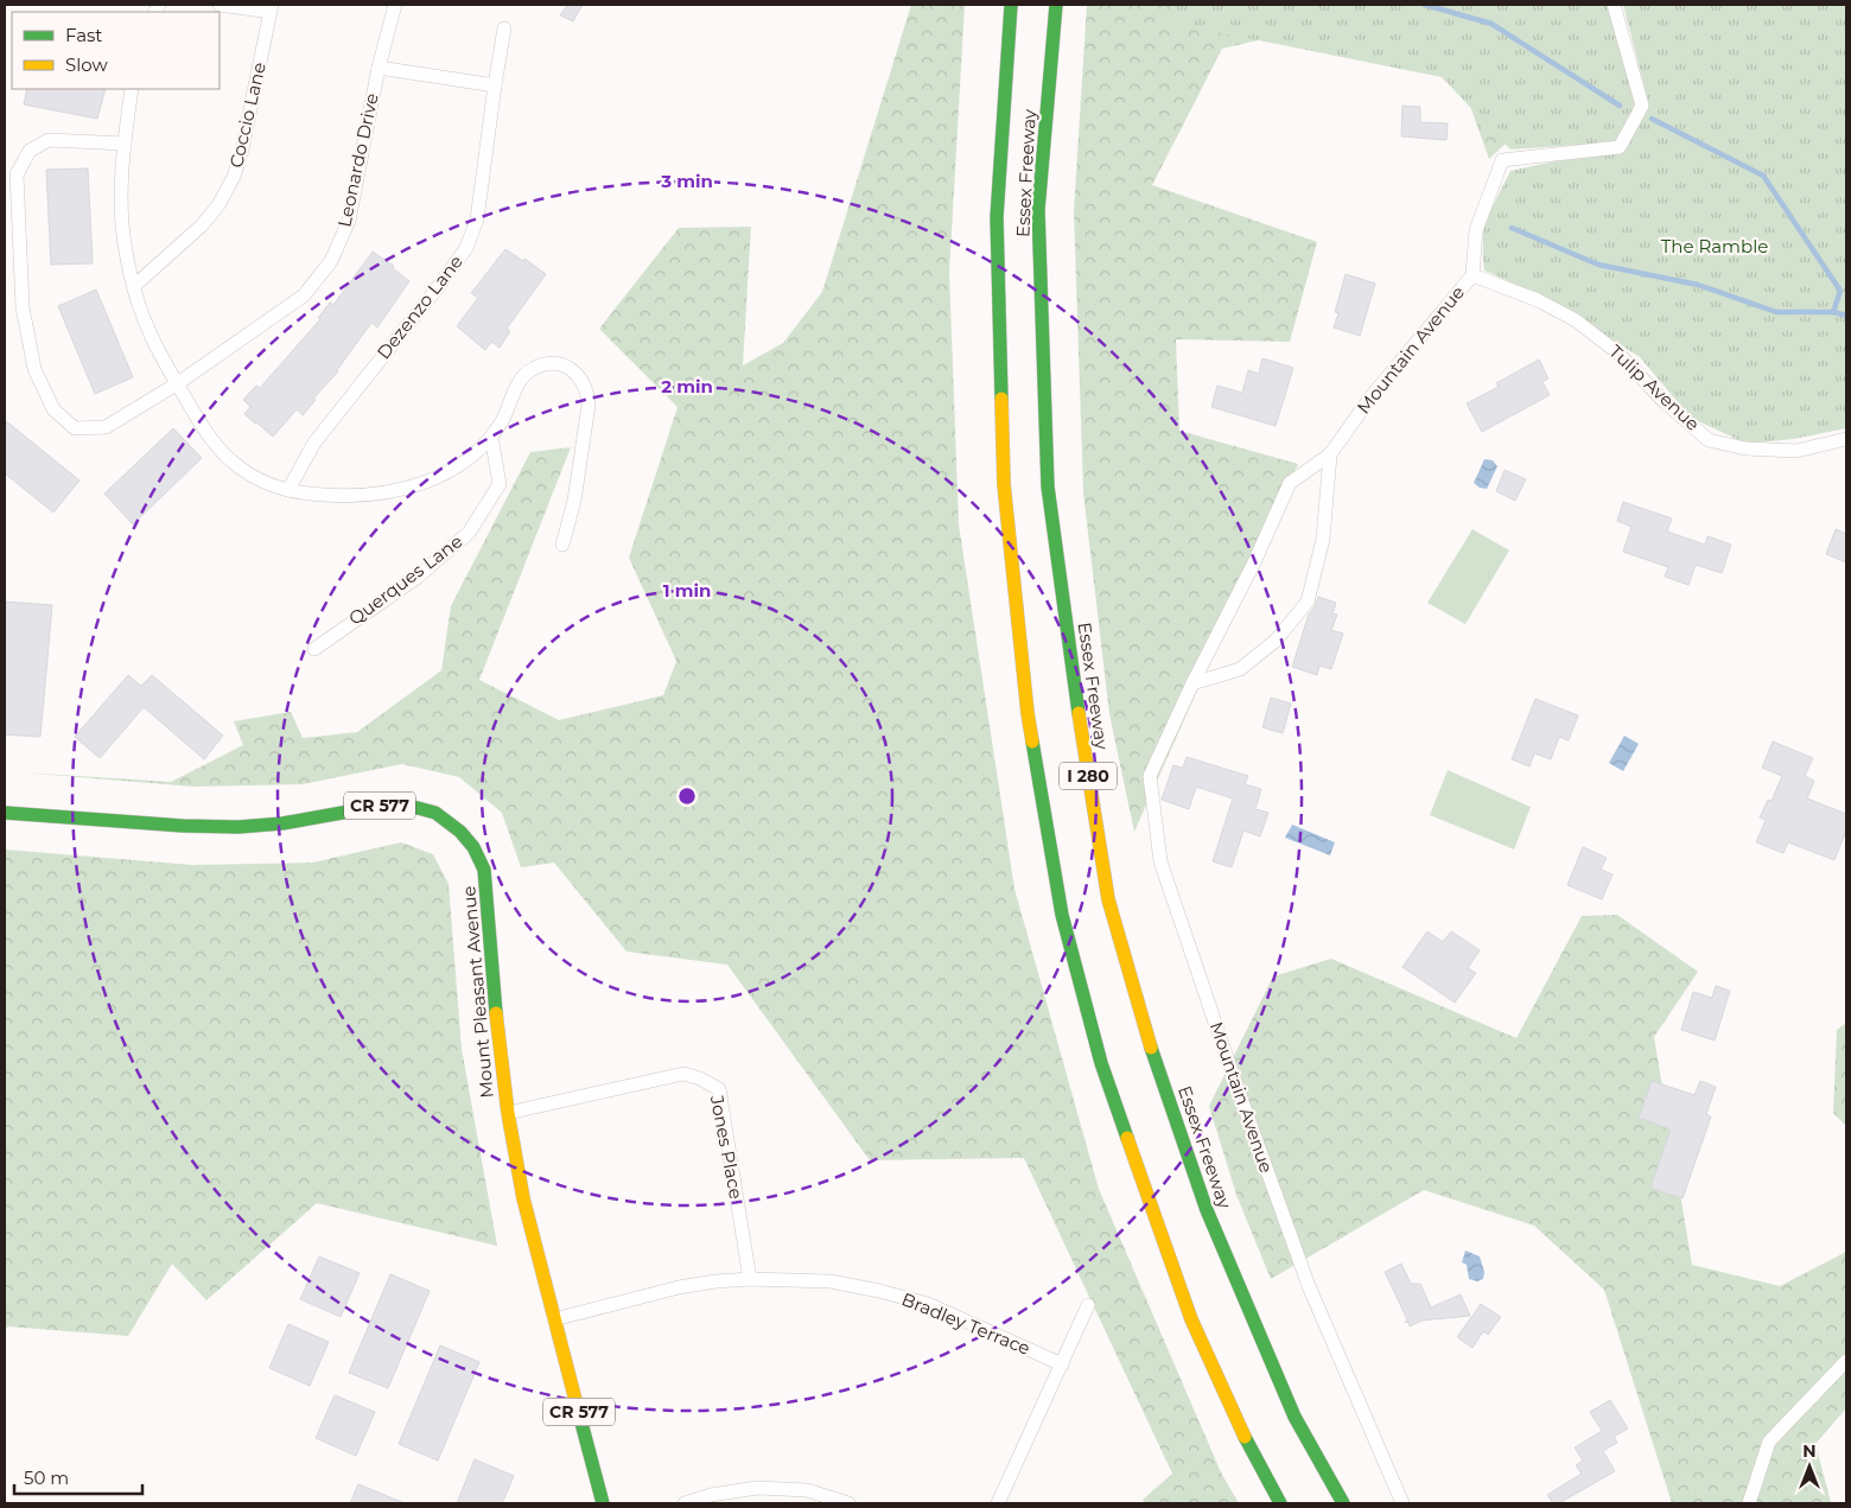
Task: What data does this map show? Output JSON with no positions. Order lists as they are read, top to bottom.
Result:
{
  "streets": {
    "main road": [
      "Essex Freeway",
      "I 280",
      "CR 577",
      "Mount Pleasant Avenue"
    ],
    "street": [
      "Coccio Lane",
      "Leonardo Drive",
      "Dezenzo Lane",
      "Mountain Avenue",
      "Tulip Avenue",
      "Querques Lane",
      "Jones Place",
      "Bradley Terrace"
    ]
  },
  "crossings": [
    ["Mountain Avenue", "Tulip Avenue"],
    ["Mount Pleasant Avenue", "Jones Place"],
    ["Mount Pleasant Avenue", "Bradley Terrace"],
    ["Jones Place", "Bradley Terrace"]
  ],
  "parks": ["The Ramble"],
  "legend": ["Fast", "Slow"],
  "scale_bar": "50 m",
  "north": "top",
  "rings": ["3 min", "2 min", "1 min"]
}
